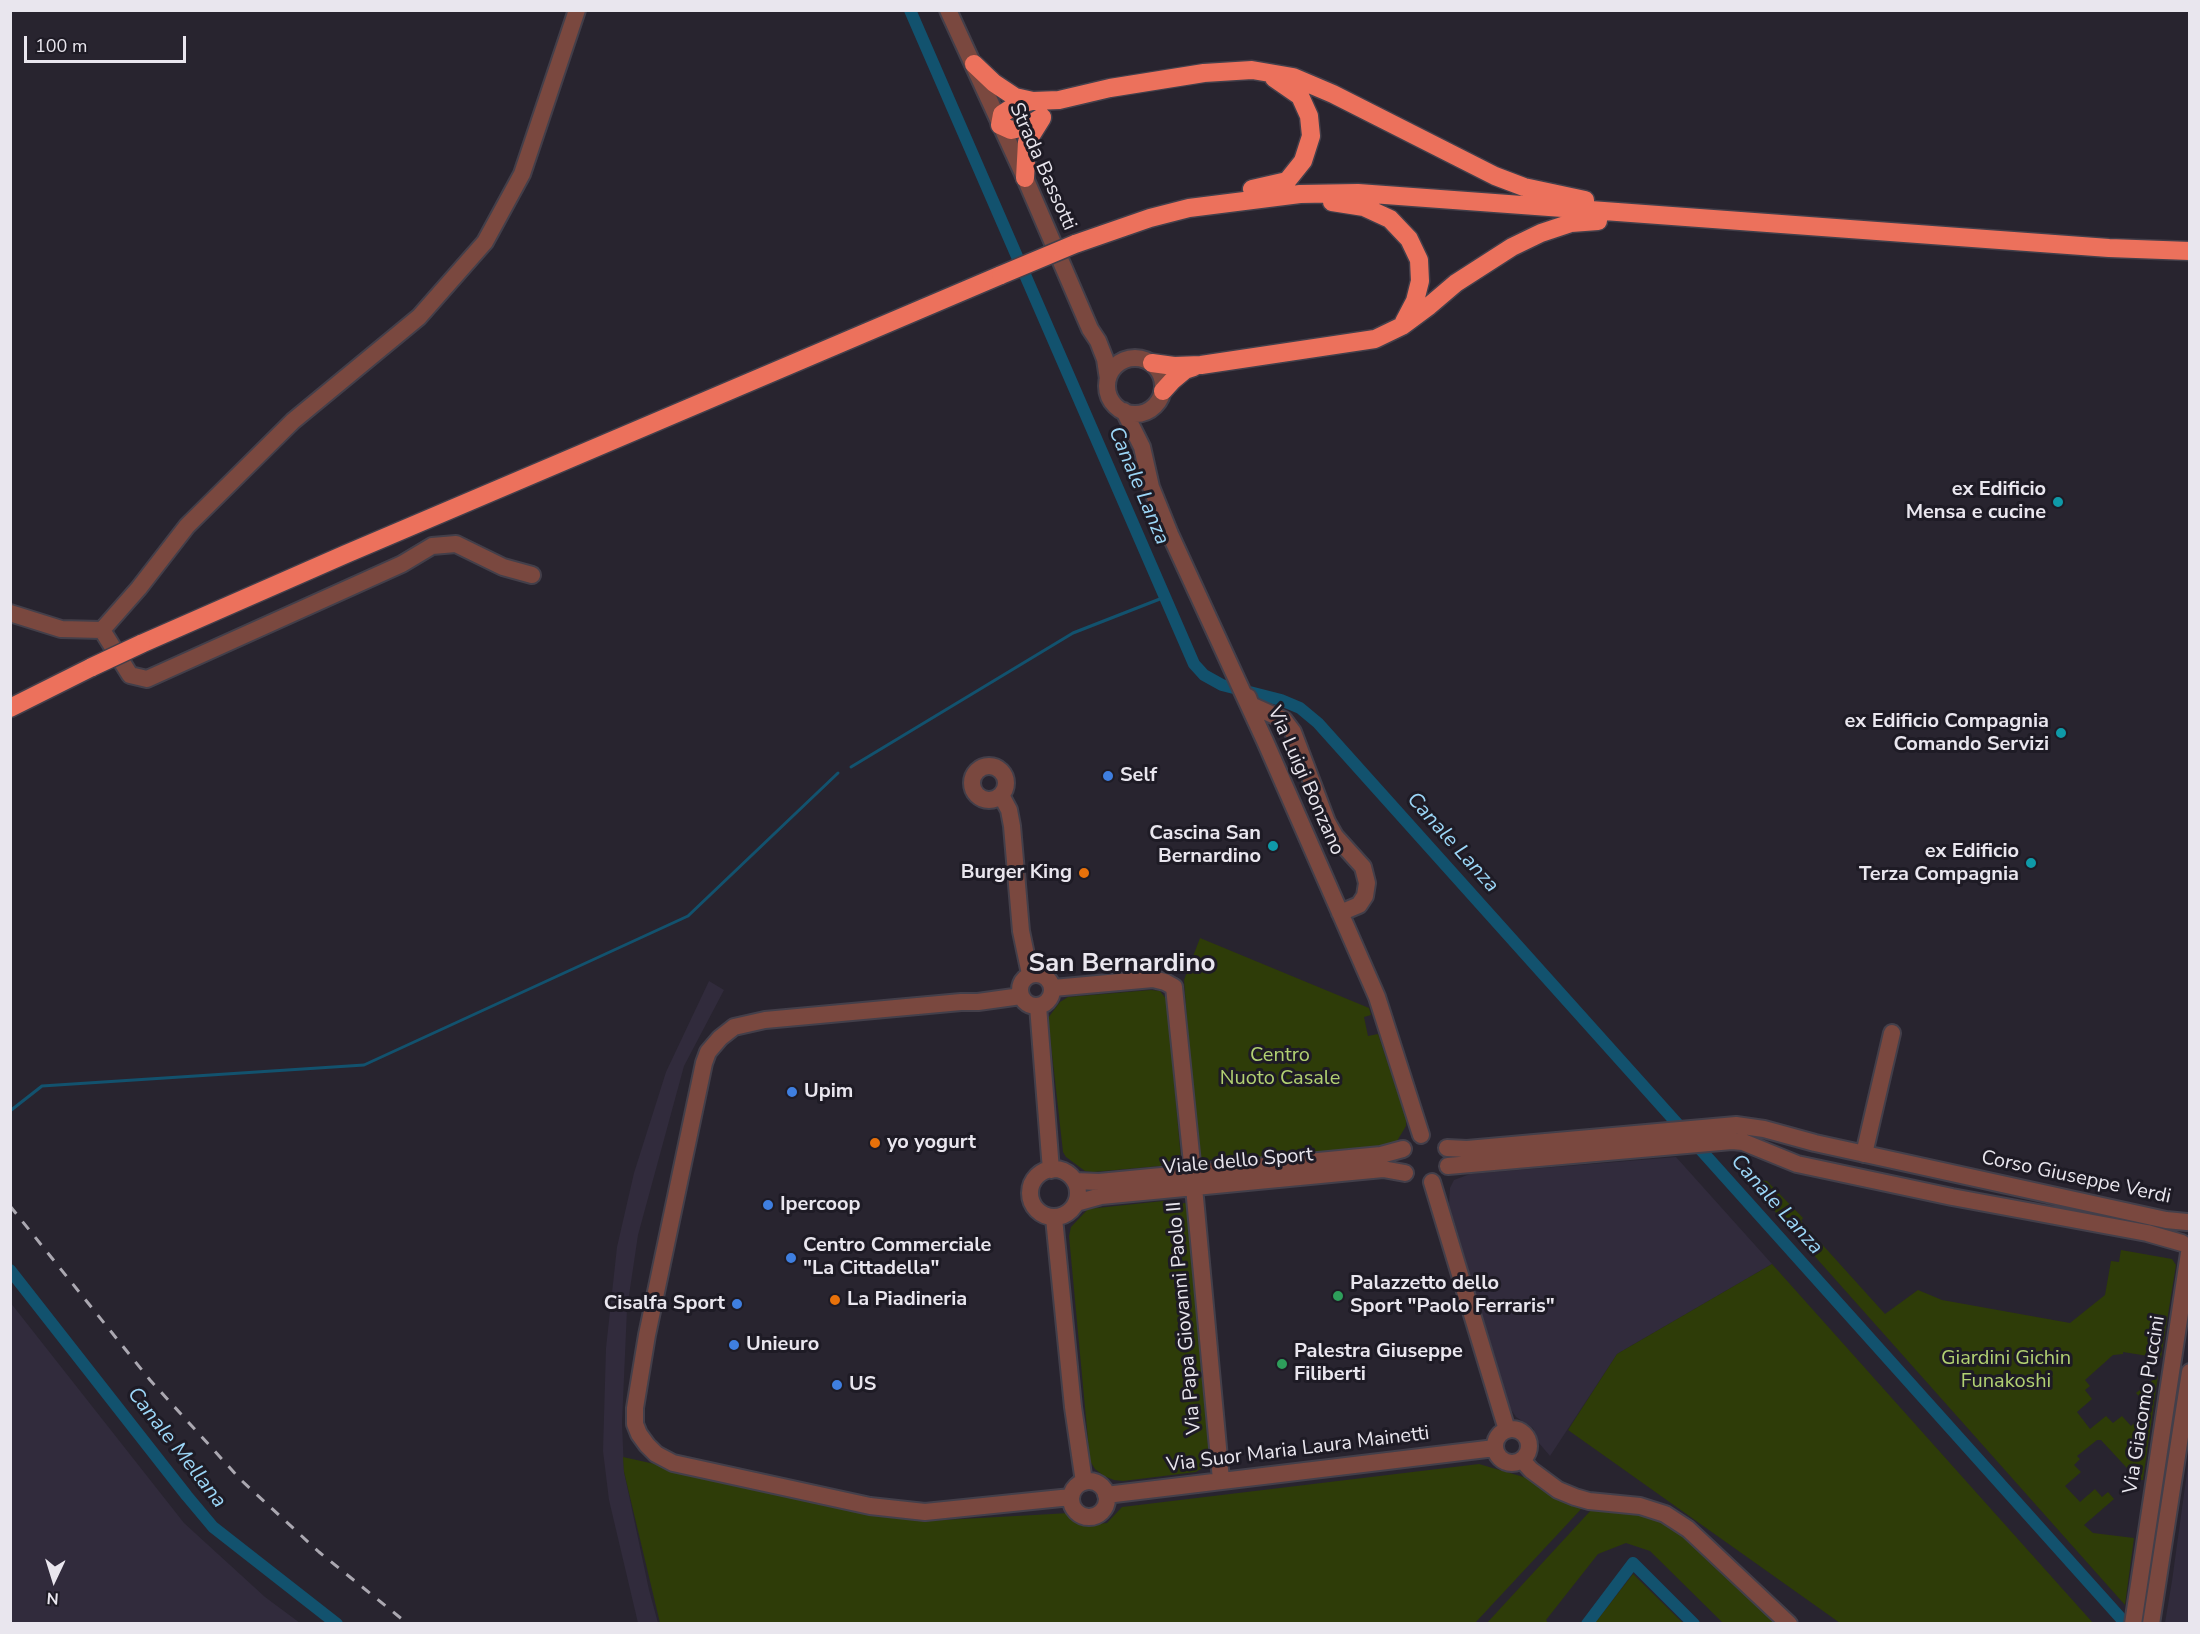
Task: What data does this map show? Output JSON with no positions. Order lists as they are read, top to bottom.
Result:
{
  "streets": {
    "street": [
      "Strada Bassotti",
      "Via Luigi Bonzano",
      "Viale dello Sport",
      "Corso Giuseppe Verdi",
      "Via Papa Giovanni Paolo II",
      "Via Giacomo Puccini",
      "Via Suor Maria Laura Mainetti"
    ]
  },
  "crossings": [
    ["Strada Bassotti", "Via Luigi Bonzano"],
    ["Via Luigi Bonzano", "Viale dello Sport"],
    ["Via Luigi Bonzano", "Corso Giuseppe Verdi"],
    ["Viale dello Sport", "Corso Giuseppe Verdi"],
    ["Viale dello Sport", "Via Papa Giovanni Paolo II"],
    ["Corso Giuseppe Verdi", "Via Giacomo Puccini"],
    ["Via Papa Giovanni Paolo II", "Via Suor Maria Laura Mainetti"]
  ],
  "districts": ["San Bernardino"],
  "water": ["Canale Lanza", "Canale Mellana"],
  "parks": ["Centro Nuoto Casale", "Giardini Gichin Funakoshi"],
  "places": [
    "ex Edificio Mensa e cucine",
    "ex Edificio Compagnia Comando Servizi",
    "Self",
    "Cascina San Bernardino",
    "ex Edificio Terza Compagnia",
    "Burger King",
    "Upim",
    "yo yogurt",
    "Ipercoop",
    "Centro Commerciale \"La Cittadella\"",
    "Palazzetto dello Sport \"Paolo Ferraris\"",
    "La Piadineria",
    "Cisalfa Sport",
    "Unieuro",
    "Palestra Giuseppe Filiberti",
    "US"
  ],
  "scale_bar": "100 m",
  "north": "bottom"
}
